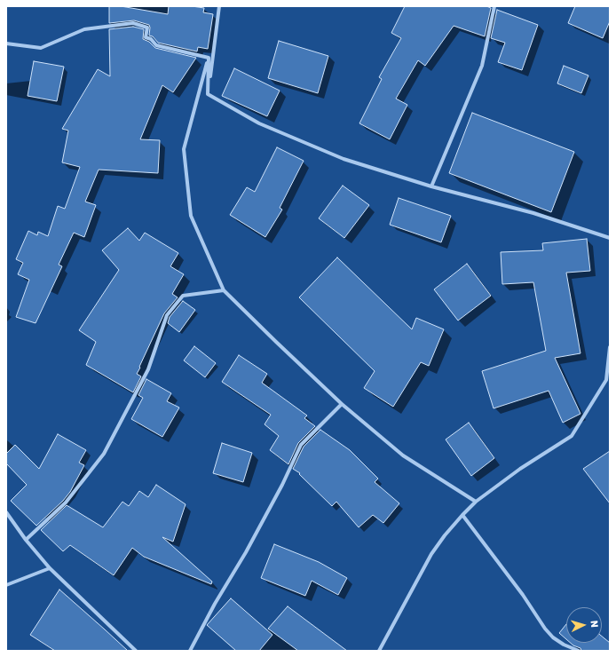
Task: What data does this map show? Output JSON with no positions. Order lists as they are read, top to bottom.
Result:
{
  "north": "right"
}
